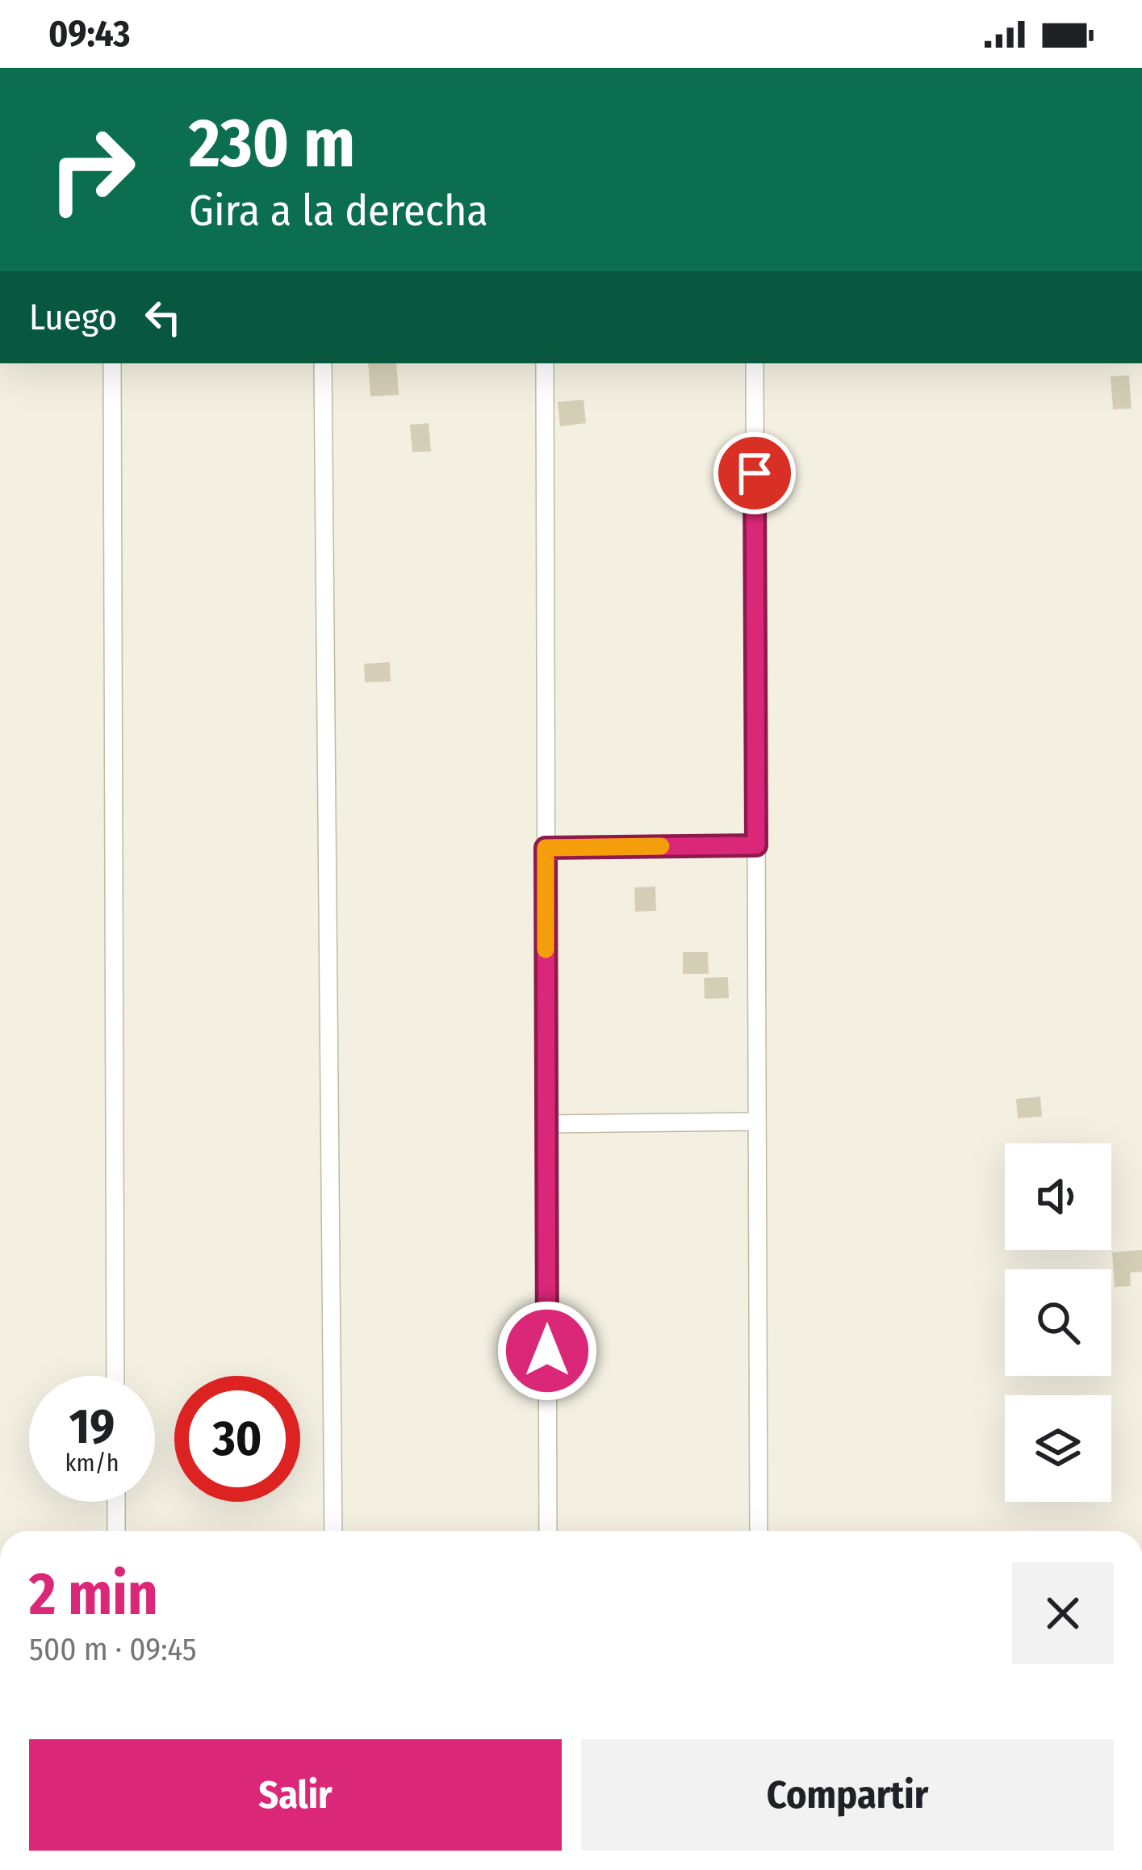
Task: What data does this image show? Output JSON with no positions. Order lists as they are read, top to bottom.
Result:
{
  "page": {
    "status": "09:43",
    "turn": ["230 m", "Gira a la derecha"],
    "then": "Luego",
    "speed": "19 km/h",
    "limit": "30",
    "heading": ["2 min", "500 m · 09:45"],
    "buttons": ["Salir", "Compartir"]
  }
}
